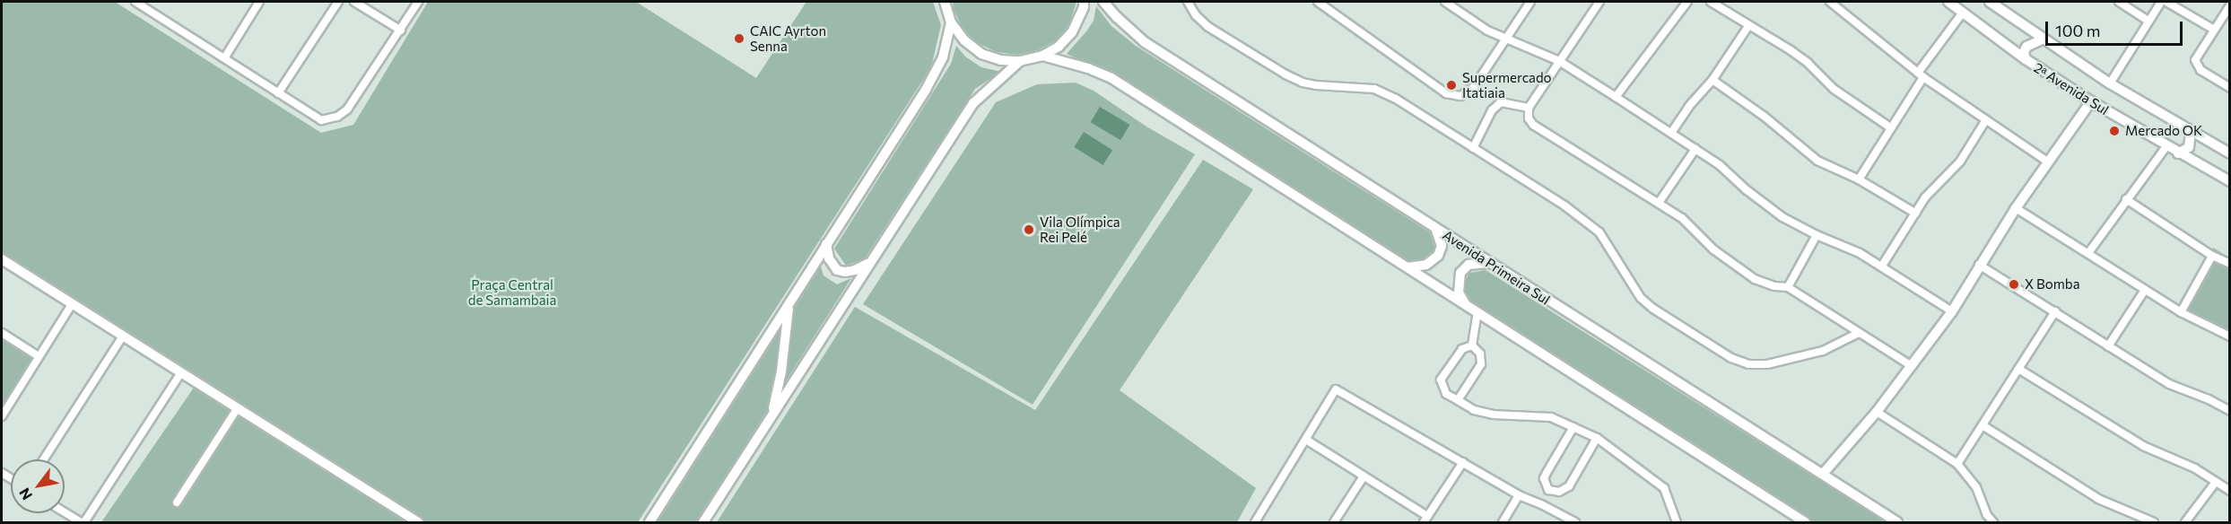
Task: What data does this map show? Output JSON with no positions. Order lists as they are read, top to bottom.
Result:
{
  "streets": {
    "street": ["2ᵃ Avenida Sul", "Avenida Primeira Sul"]
  },
  "parks": ["Praça Central de Samambaia"],
  "places": [
    "CAIC Ayrton Senna",
    "Supermercado Itatiaia",
    "Mercado OK",
    "Vila Olímpica Rei Pelé",
    "X Bomba"
  ],
  "scale_bar": "100 m",
  "north": "bottom left"
}
